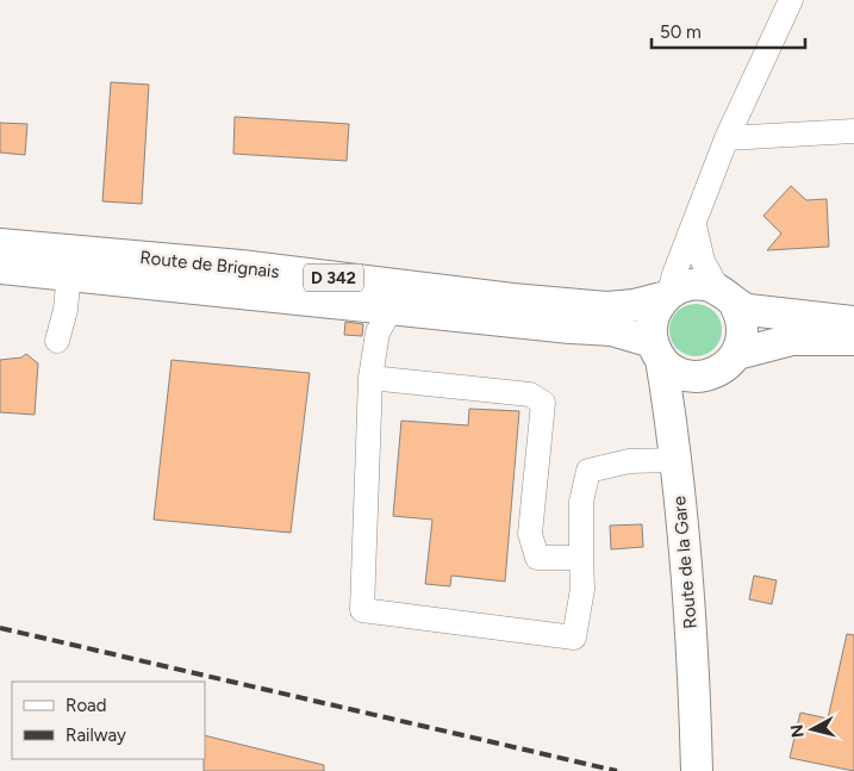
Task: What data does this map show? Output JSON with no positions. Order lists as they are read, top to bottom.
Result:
{
  "streets": {
    "main road": ["Route de Brignais", "D 342", "Route de la Gare"]
  },
  "crossings": [
    ["Route de Brignais", "Route de la Gare"]
  ],
  "legend": ["Road", "Railway"],
  "scale_bar": "50 m",
  "north": "left"
}
